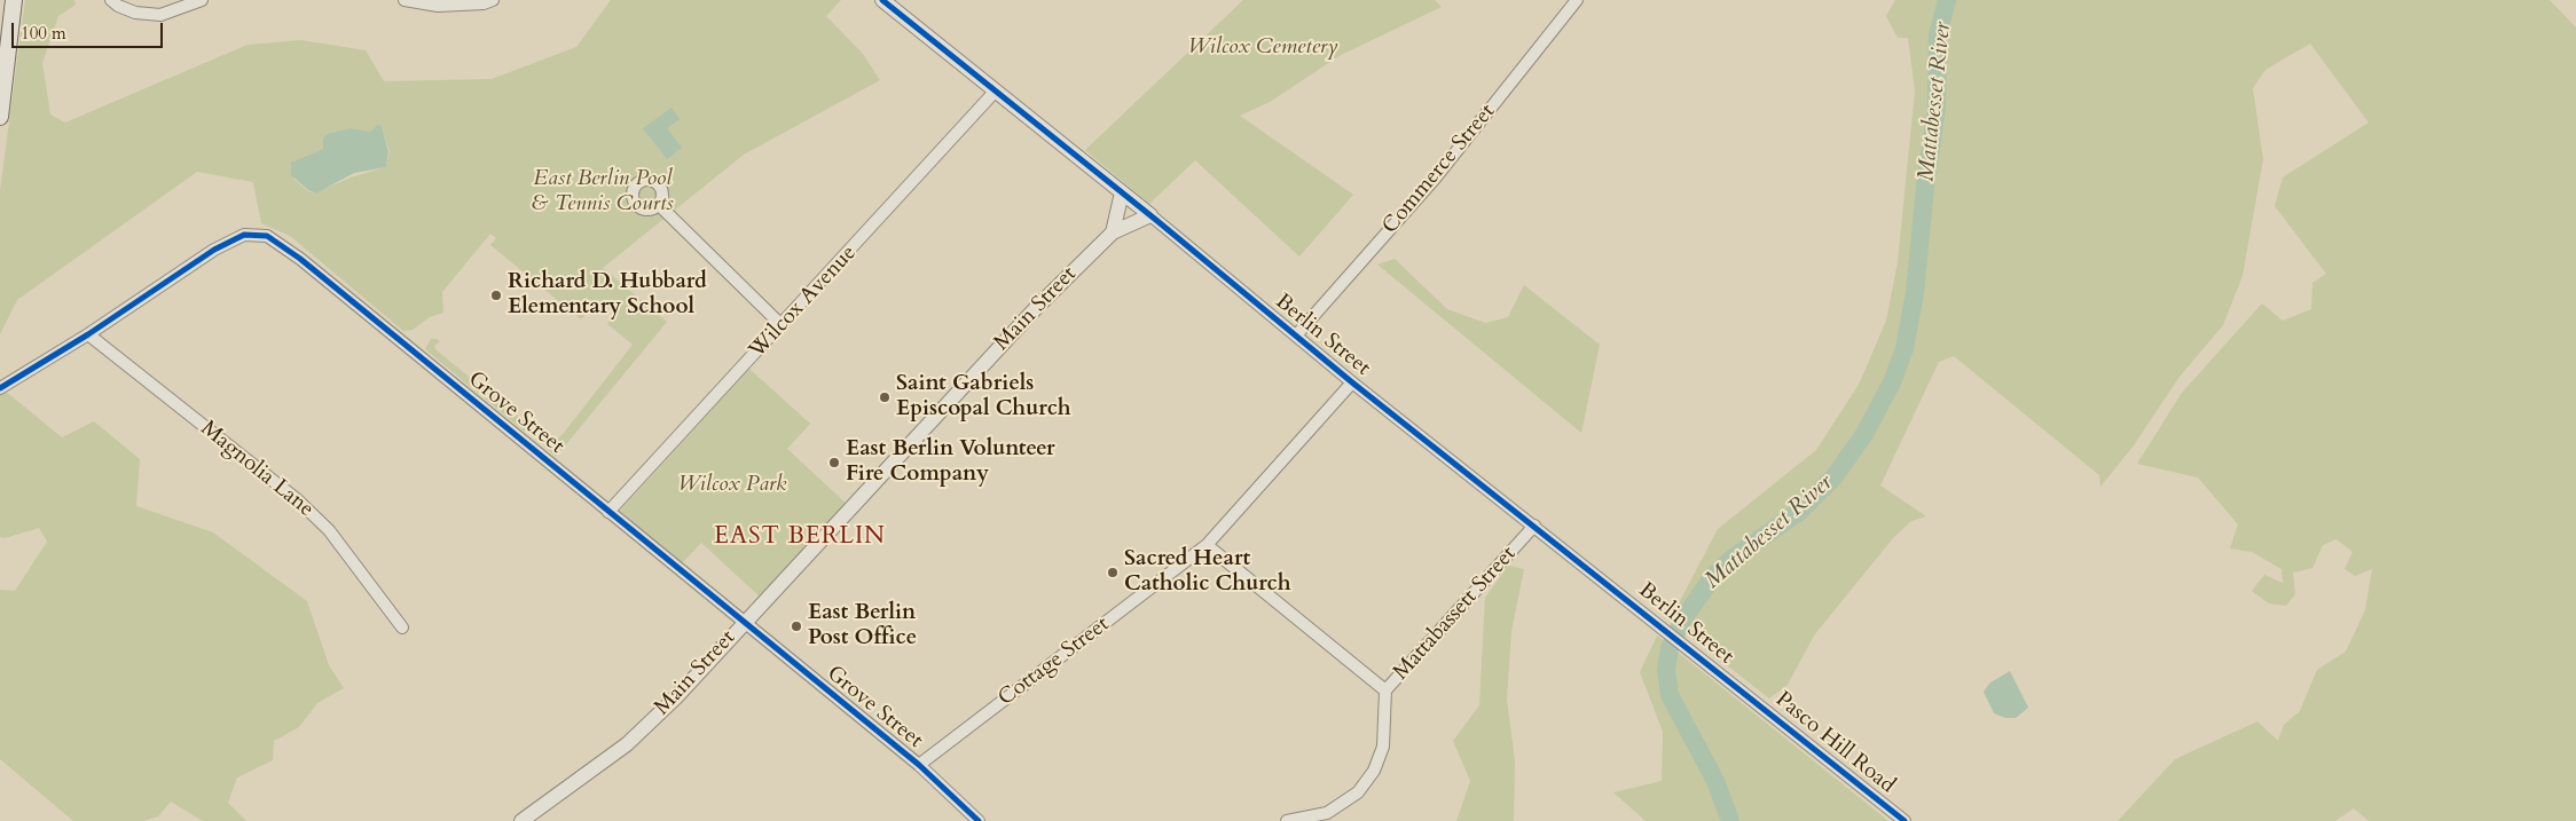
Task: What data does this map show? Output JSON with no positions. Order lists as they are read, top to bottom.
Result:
{
  "streets": {
    "street": [
      "Commerce Street",
      "Wilcox Avenue",
      "Main Street",
      "Berlin Street",
      "Grove Street",
      "Magnolia Lane",
      "Mattabassett Street",
      "Cottage Street",
      "Pasco Hill Road"
    ]
  },
  "crossings": [
    ["Commerce Street", "Berlin Street"],
    ["Wilcox Avenue", "Berlin Street"],
    ["Wilcox Avenue", "Grove Street"],
    ["Main Street", "Berlin Street"],
    ["Main Street", "Grove Street"],
    ["Berlin Street", "Mattabassett Street"],
    ["Berlin Street", "Cottage Street"],
    ["Berlin Street", "Pasco Hill Road"],
    ["Grove Street", "Magnolia Lane"],
    ["Grove Street", "Cottage Street"]
  ],
  "districts": ["EAST BERLIN"],
  "water": ["Mattabesset River"],
  "parks": ["Wilcox Cemetery", "East Berlin Pool & Tennis Courts", "Wilcox Park"],
  "places": [
    "Richard D. Hubbard Elementary School",
    "Saint Gabriels Episcopal Church",
    "East Berlin Volunteer Fire Company",
    "Sacred Heart Catholic Church",
    "East Berlin Post Office"
  ],
  "scale_bar": "100 m"
}
